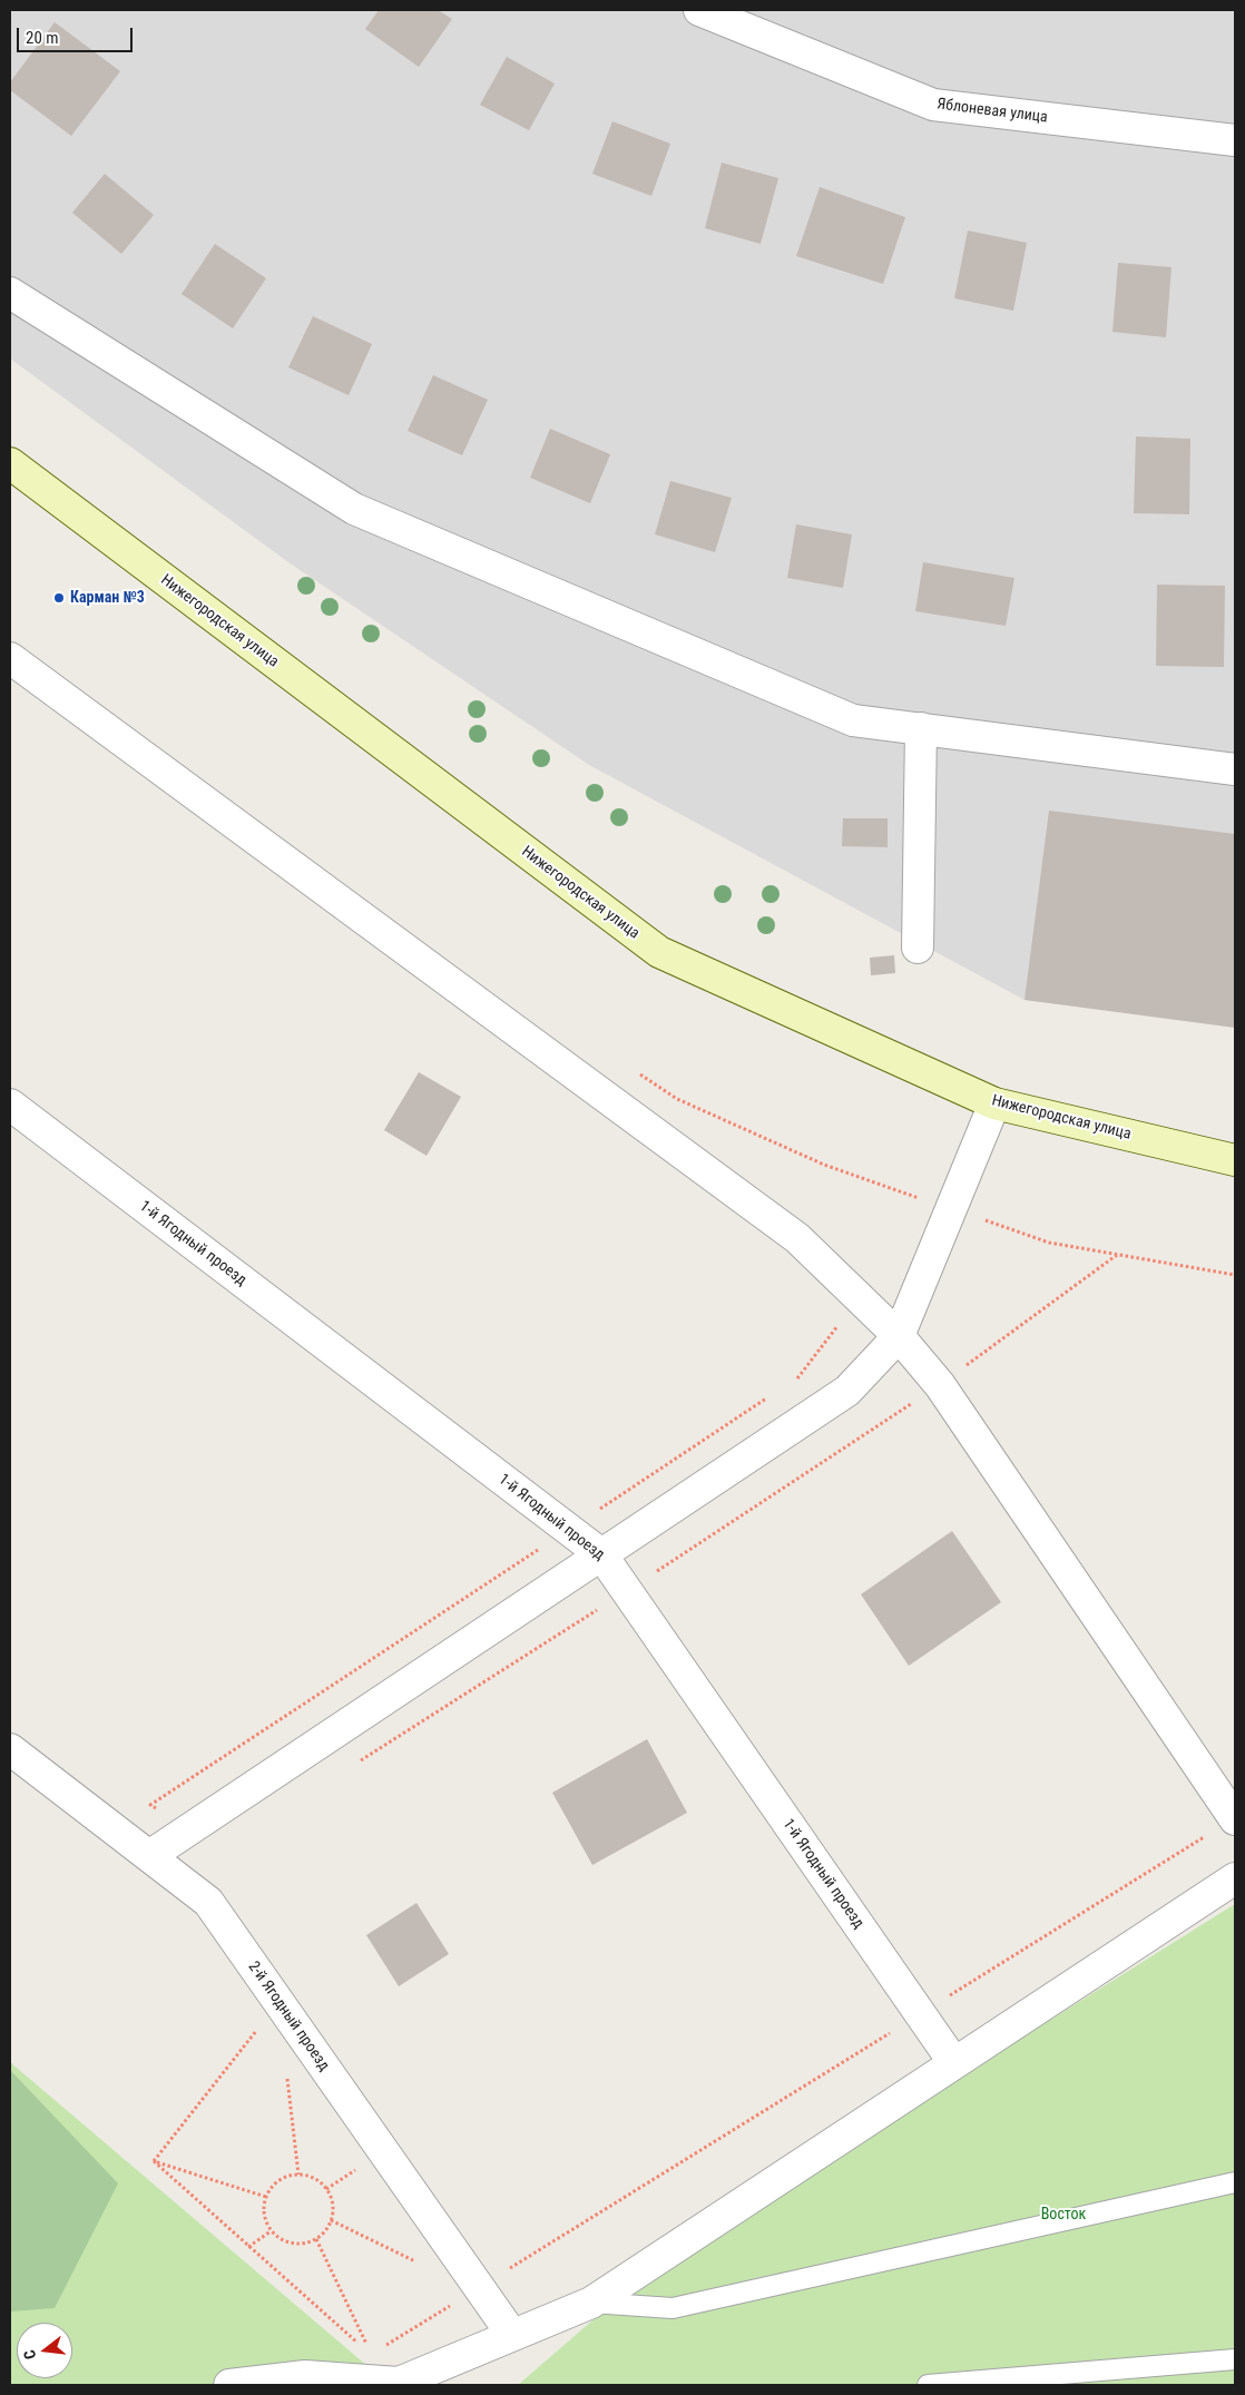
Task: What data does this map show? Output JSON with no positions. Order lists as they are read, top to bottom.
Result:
{
  "streets": {
    "street": [
      "Яблоневая улица",
      "Нижегородская улица",
      "1-й Ягодный проезд",
      "2-й Ягодный проезд"
    ]
  },
  "parks": ["Восток"],
  "places": ["Карман №3"],
  "scale_bar": "20 m",
  "north": "left"
}
